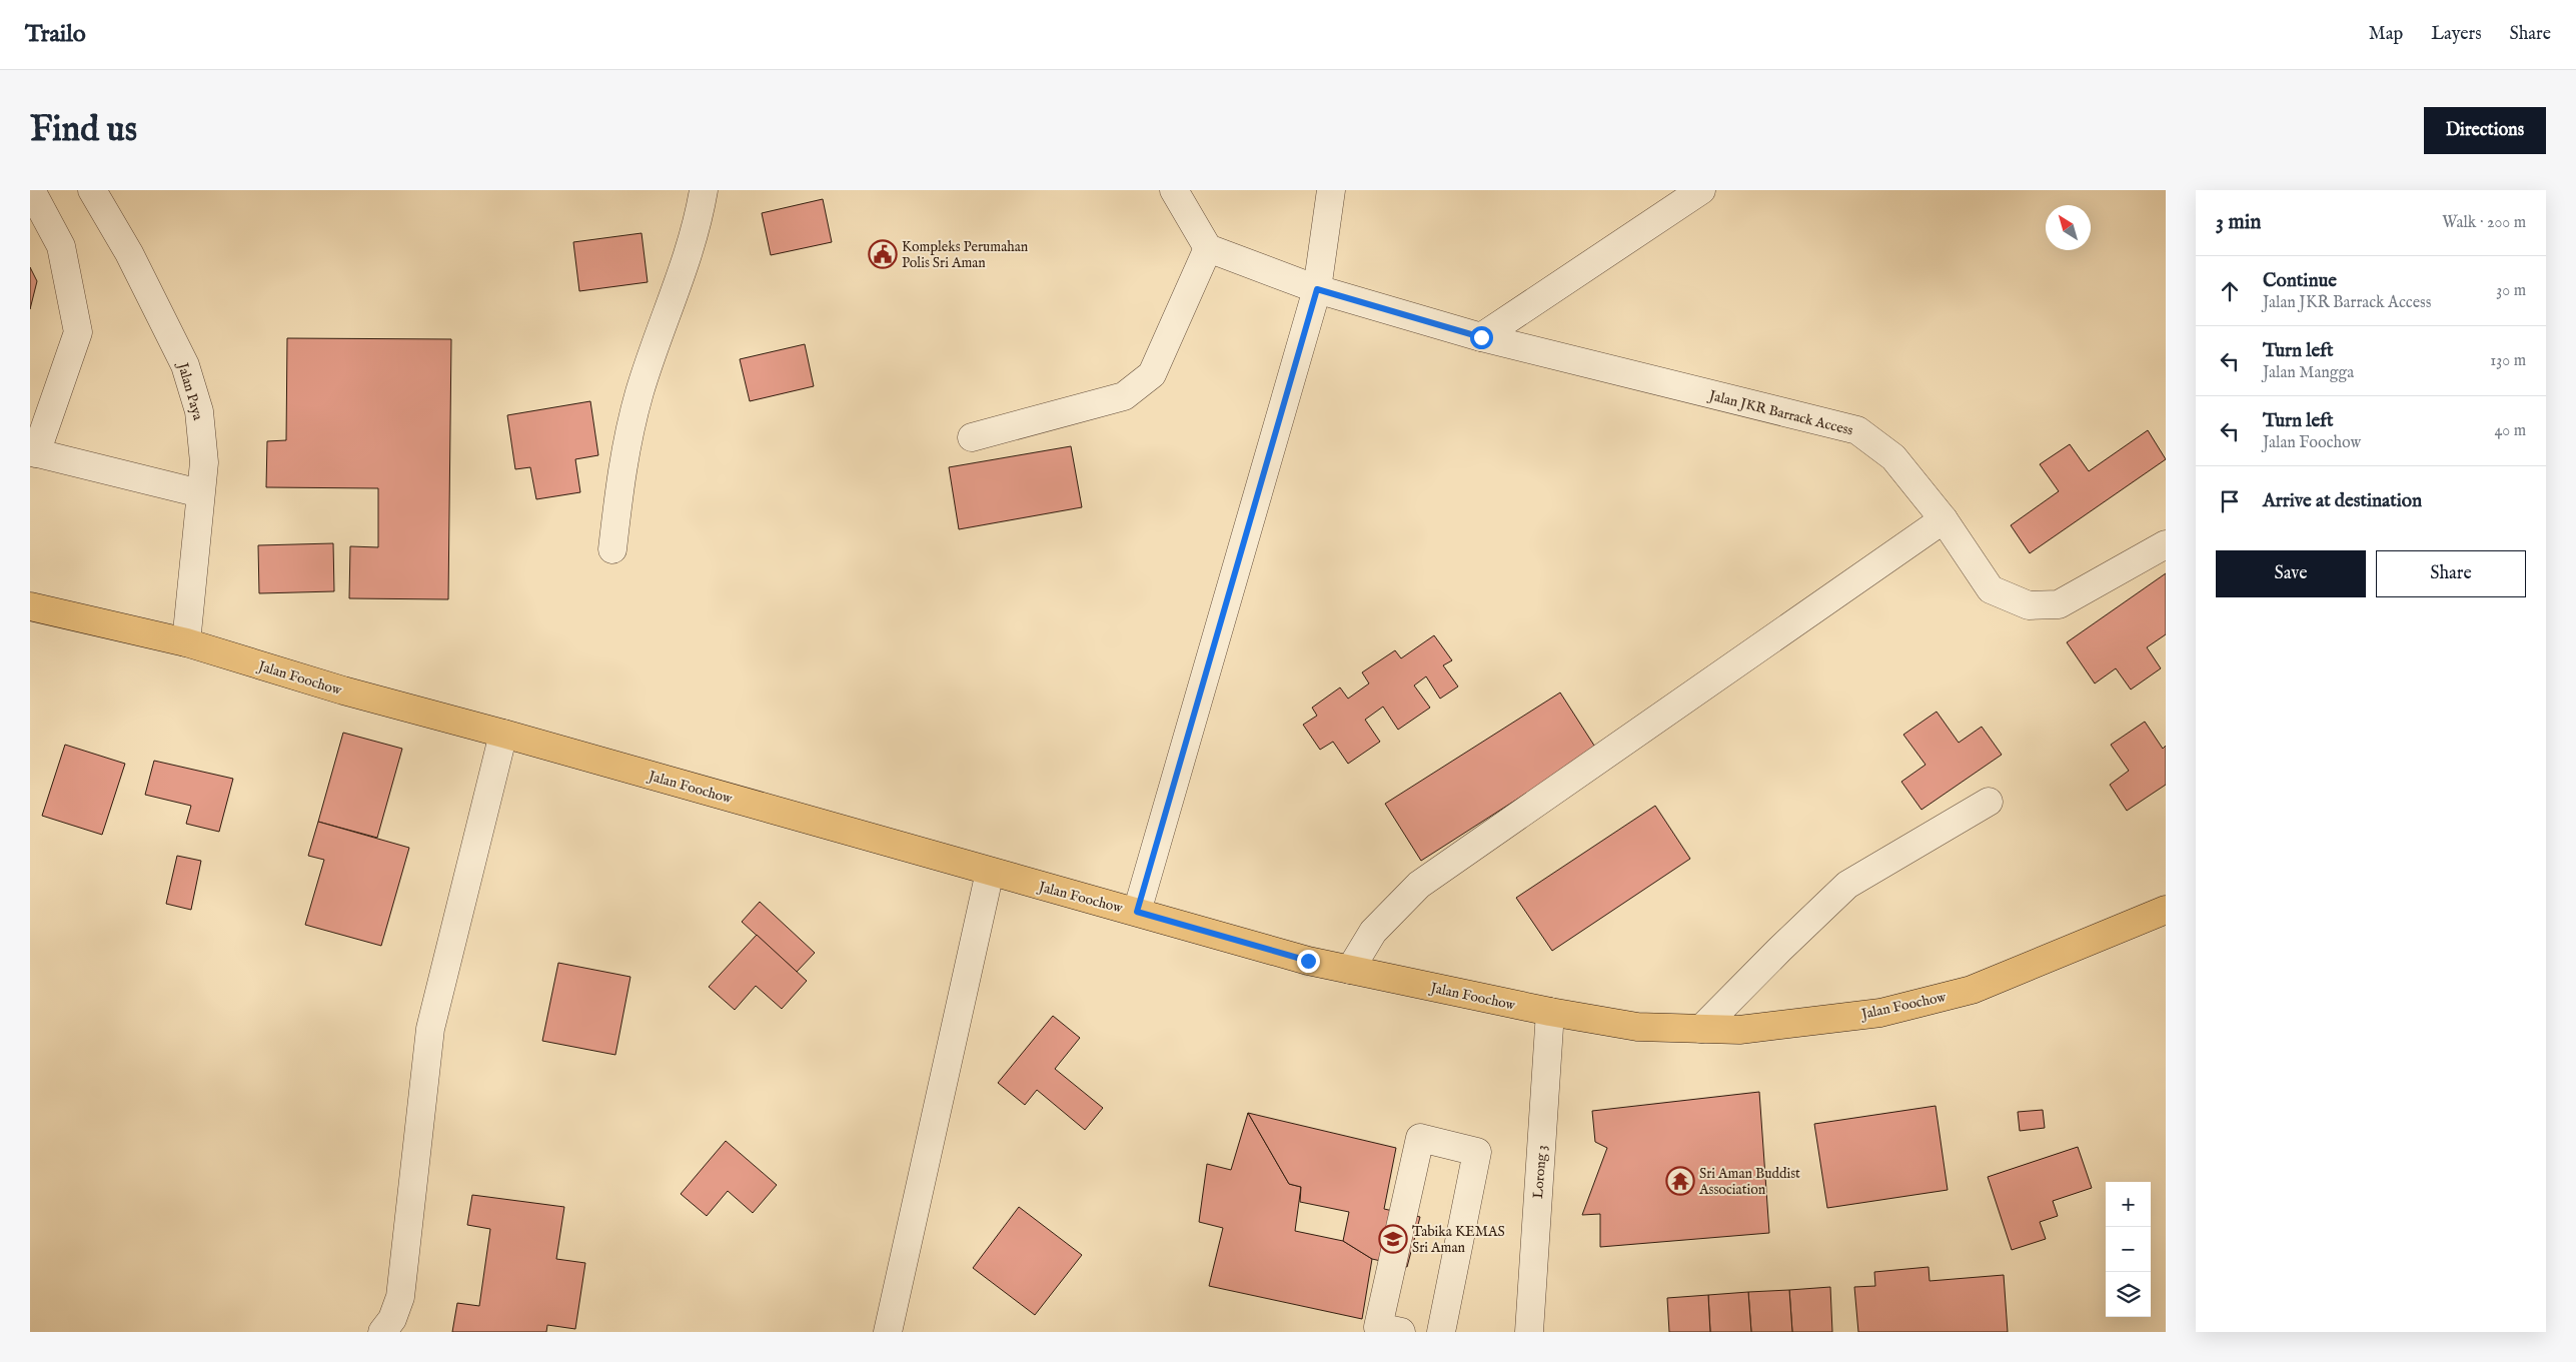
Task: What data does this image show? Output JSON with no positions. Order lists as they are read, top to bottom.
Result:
{
  "streets": {
    "main road": ["Jalan Foochow"],
    "street": ["Jalan Paya", "Jalan JKR Barrack Access", "Lorong 3"]
  },
  "crossings": [
    ["Jalan Paya", "Jalan Foochow"],
    ["Jalan Foochow", "Lorong 3"]
  ],
  "places": {
    "public building": ["Kompleks Perumahan Polis Sri Aman"],
    "temple": ["Sri Aman Buddist Association"],
    "school or university": ["Tabika KEMAS Sri Aman"]
  },
  "north": "top left",
  "page": {
    "header": "Trailo",
    "nav": ["Map", "Layers", "Share"],
    "buttons": [
      "Directions",
      ["Save", "Share"]
    ],
    "title": "Find us",
    "heading": ["3 min", "Walk · 200 m"],
    "list": [
      ["Continue", "Jalan JKR Barrack Access", "30 m"],
      ["Turn left", "Jalan Mangga", "130 m"],
      ["Turn left", "Jalan Foochow", "40 m"],
      "Arrive at destination"
    ],
    "map_buttons": ["+", "−"]
  }
}
